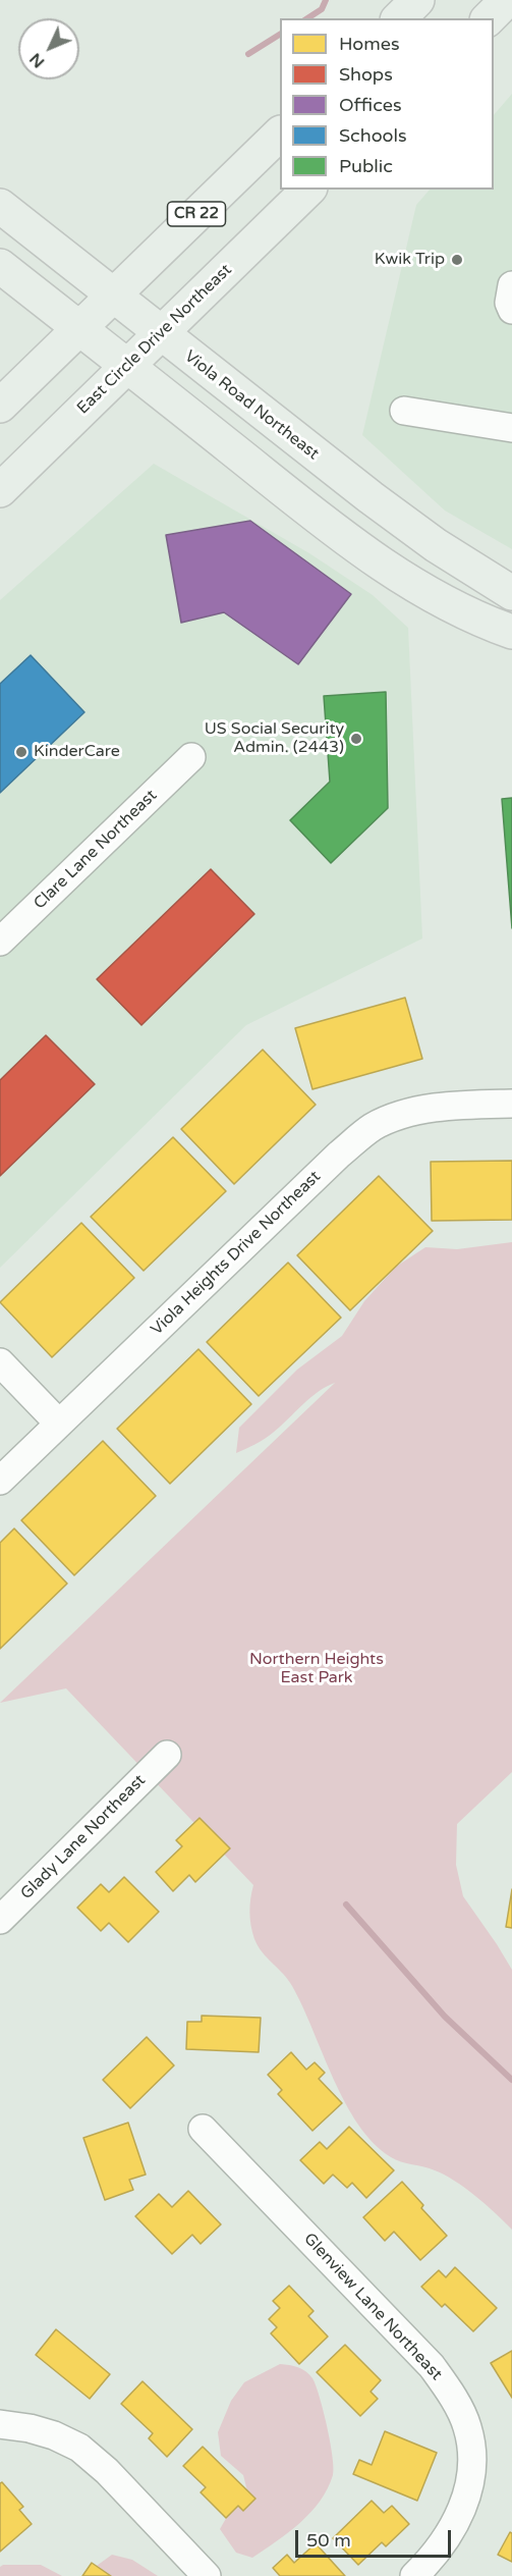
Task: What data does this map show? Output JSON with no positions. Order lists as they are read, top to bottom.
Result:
{
  "streets": {
    "main road": ["CR 22", "East Circle Drive Northeast", "Viola Road Northeast"],
    "street": [
      "Clare Lane Northeast",
      "Viola Heights Drive Northeast",
      "Glady Lane Northeast",
      "Glenview Lane Northeast"
    ]
  },
  "crossings": [
    ["CR 22", "Viola Road Northeast"],
    ["East Circle Drive Northeast", "Viola Road Northeast"]
  ],
  "parks": ["Northern Heights East Park"],
  "places": ["Kwik Trip", "US Social Security Admin. (2443)", "KinderCare"],
  "legend": [
    "Homes",
    "Shops",
    "Offices",
    "Schools",
    "Public"
  ],
  "scale_bar": "50 m",
  "north": "bottom left"
}
